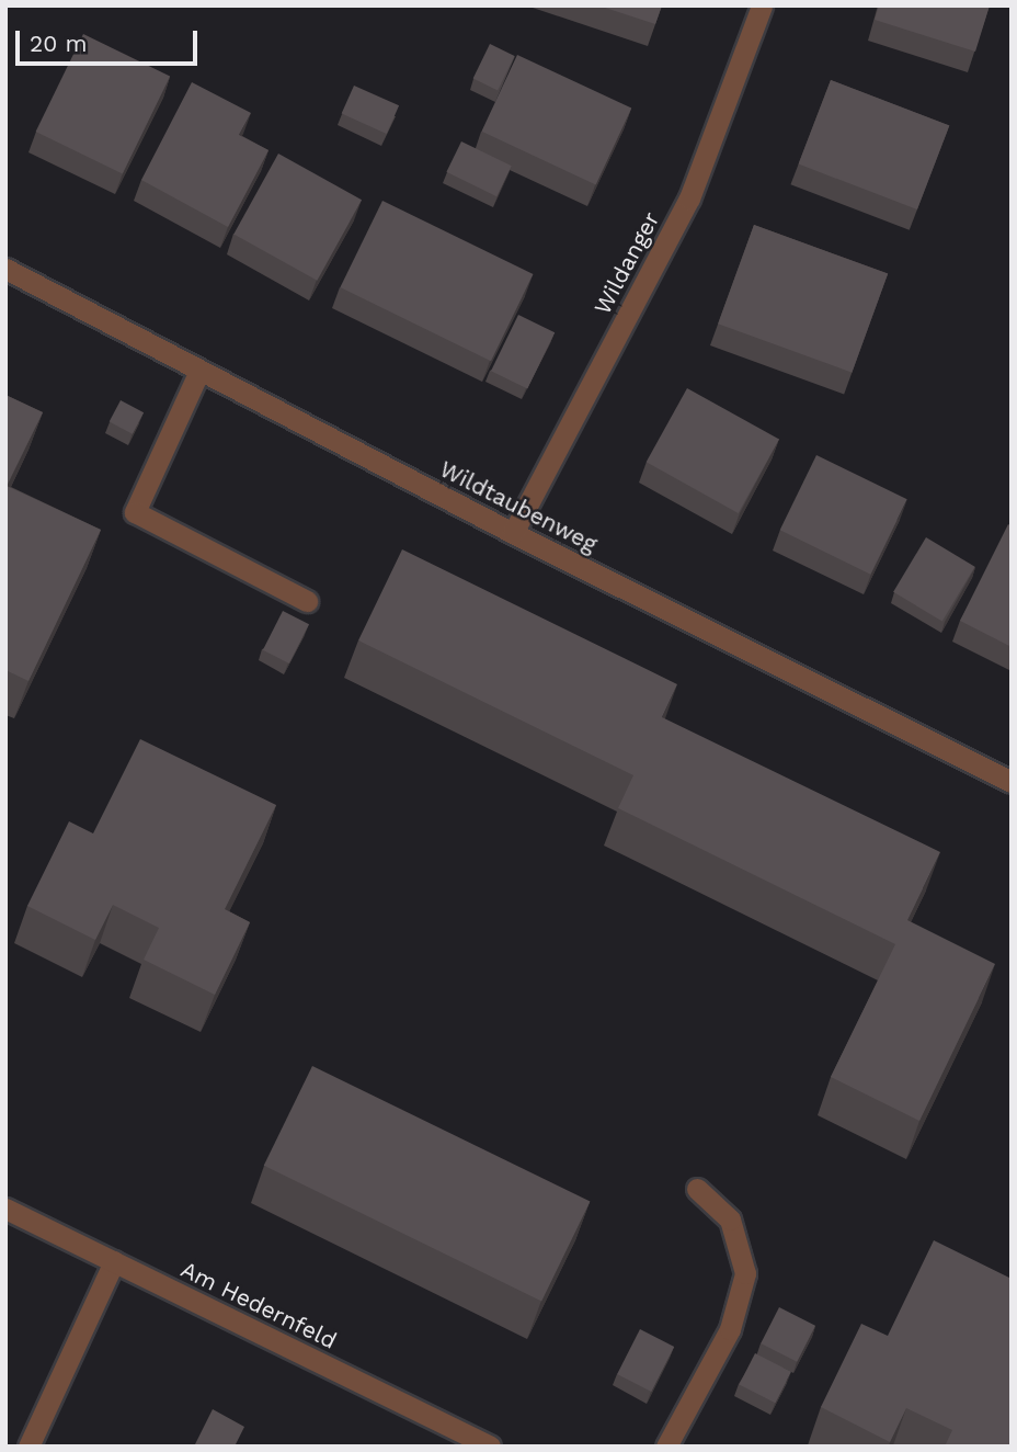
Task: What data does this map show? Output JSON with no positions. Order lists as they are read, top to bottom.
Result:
{
  "streets": {
    "street": ["Wildanger", "Wildtaubenweg", "Am Hedernfeld"]
  },
  "crossings": [
    ["Wildanger", "Wildtaubenweg"]
  ],
  "scale_bar": "20 m"
}
